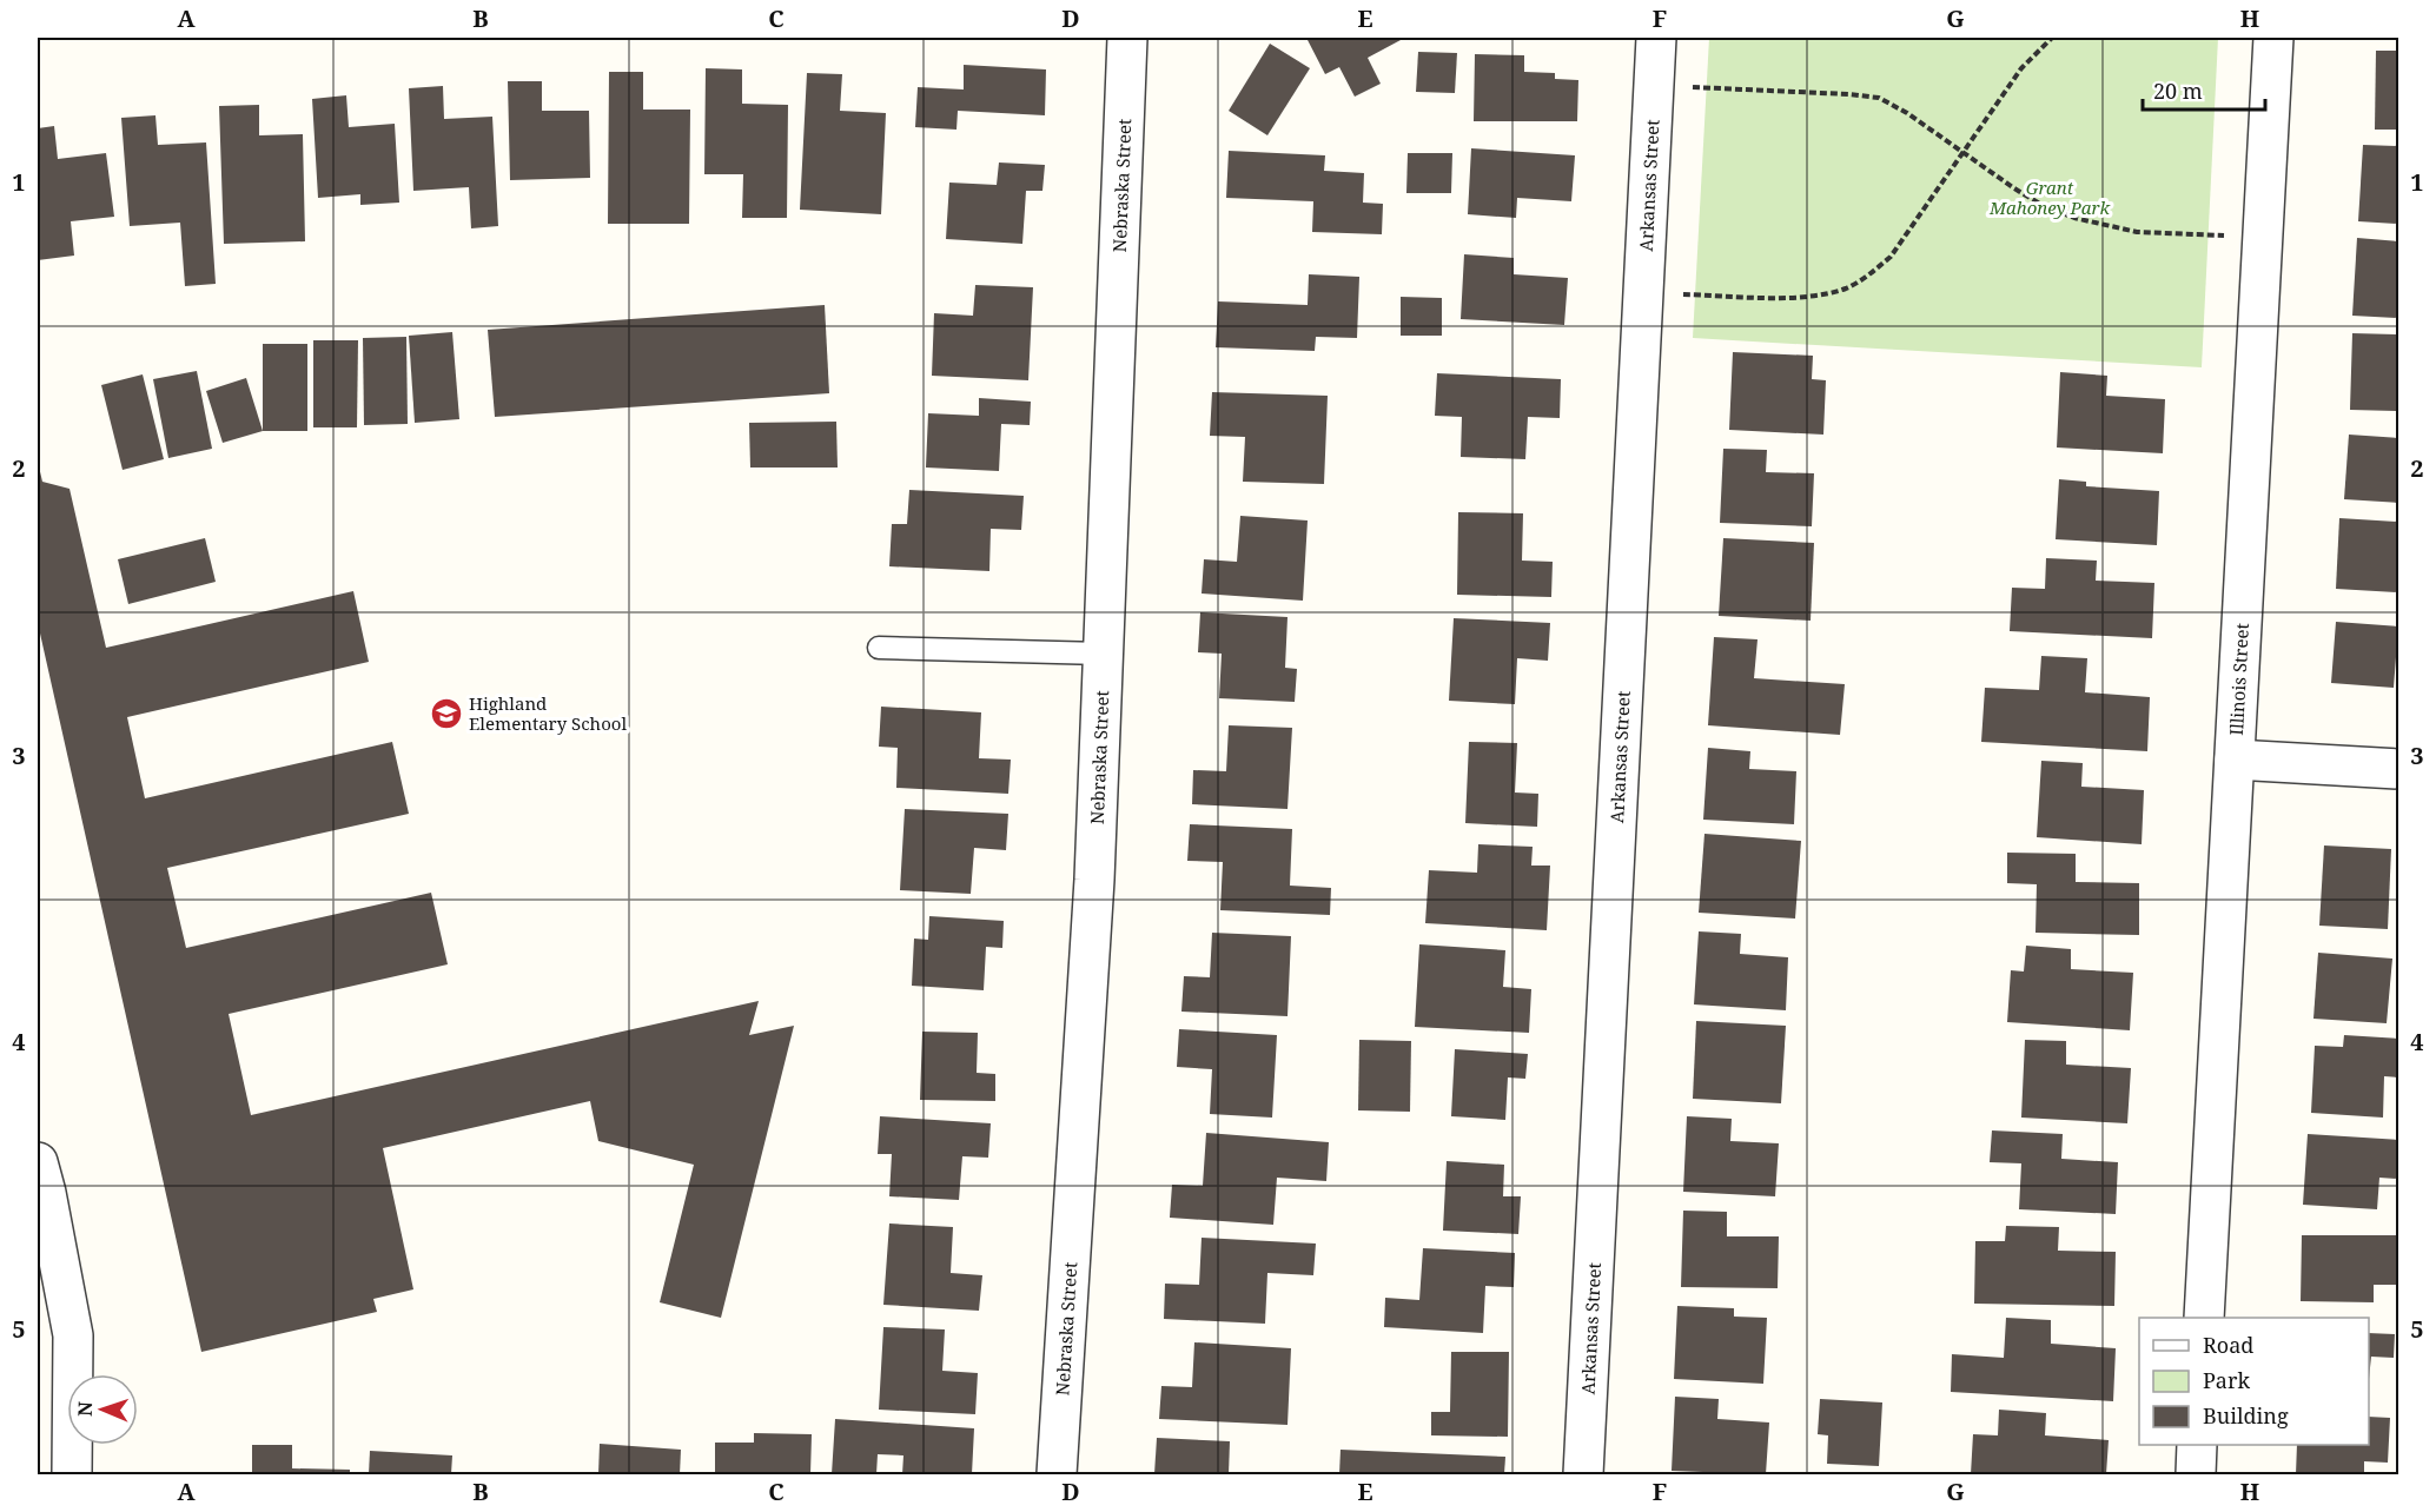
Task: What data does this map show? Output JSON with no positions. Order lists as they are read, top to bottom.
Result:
{
  "streets": {
    "street": ["Nebraska Street", "Arkansas Street", "Illinois Street"]
  },
  "parks": ["Grant Mahoney Park"],
  "places": {
    "school or university": ["Highland Elementary School"]
  },
  "legend": ["Road", "Park", "Building"],
  "scale_bar": "20 m",
  "north": "left",
  "grid": {
    "columns": [
      "A",
      "B",
      "C",
      "D",
      "E",
      "F",
      "G",
      "H"
    ],
    "rows": [
      "1",
      "2",
      "3",
      "4",
      "5"
    ]
  }
}
